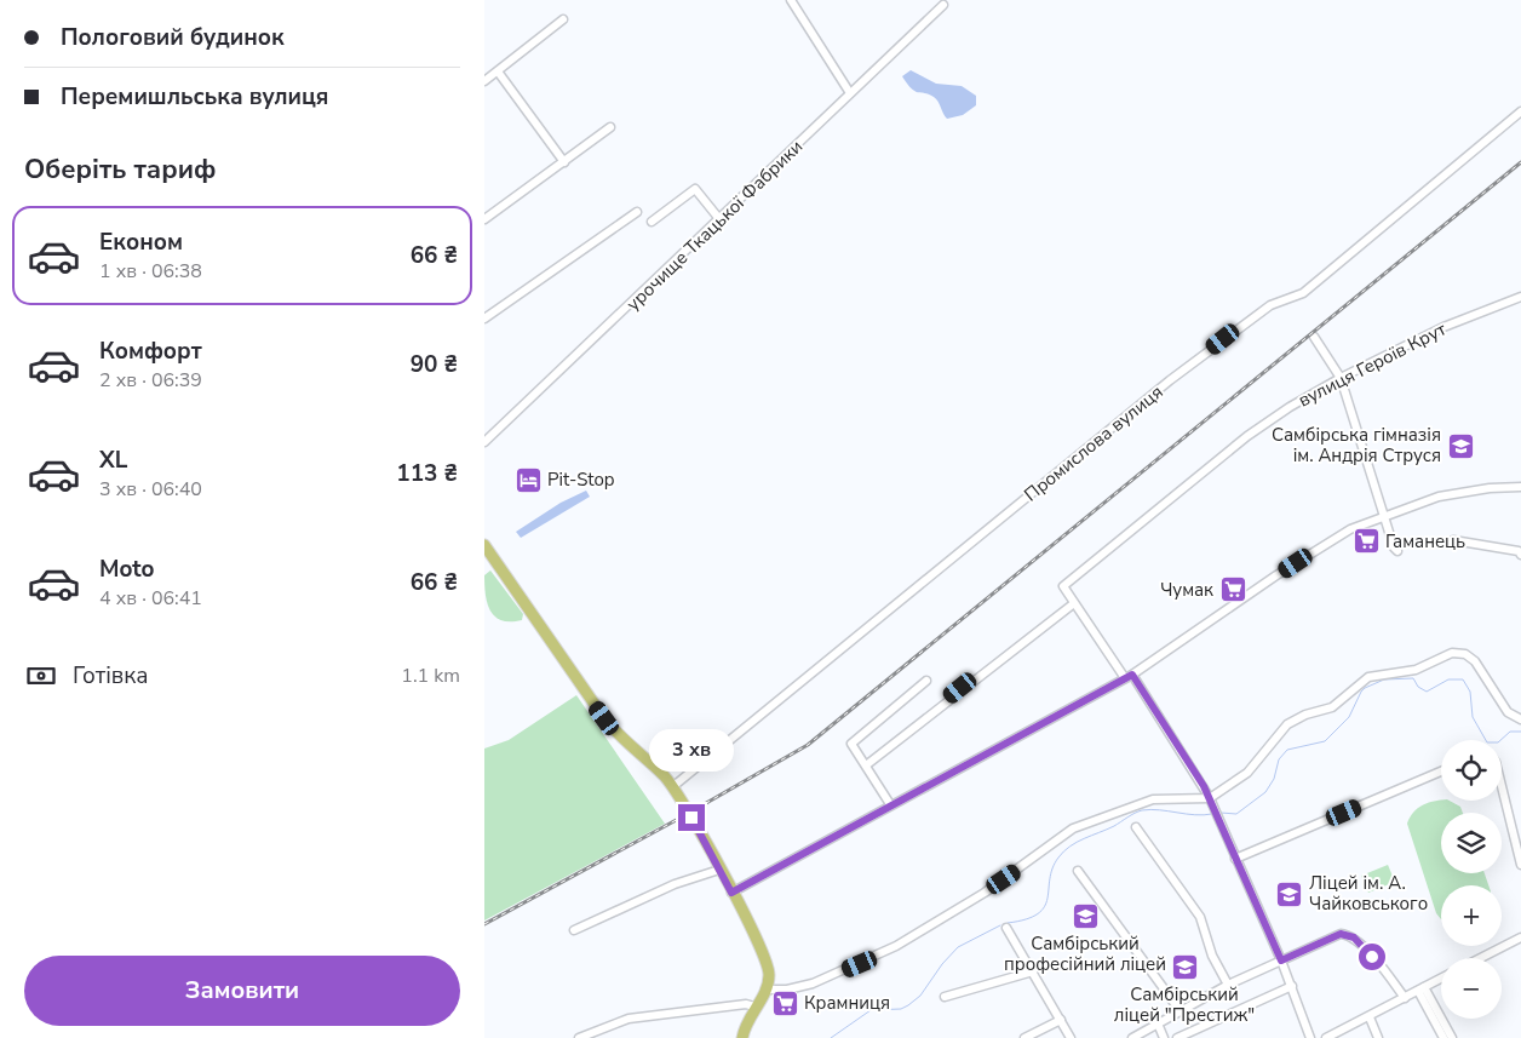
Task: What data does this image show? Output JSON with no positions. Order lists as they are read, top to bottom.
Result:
{
  "streets": {
    "street": ["урочище Ткацької Фабрики", "вулиця Героїв Крут", "Промислова вулиця"]
  },
  "places": {
    "school or university": [
      "Самбірська гімназія ім. Андрія Струся",
      "Ліцей ім. А. Чайковського",
      "Самбірський професійний ліцей",
      "Самбірський ліцей \"Престиж\""
    ],
    "hotel": ["Pit-Stop"],
    "supermarket": ["Гаманець", "Чумак", "Крамниця"]
  },
  "page": {
    "banner": ["Пологовий будинок", "Перемишльська вулиця"],
    "heading": "Оберіть тариф",
    "list": [
      {
        "name": "Економ",
        "note": "1 хв · 06:38",
        "value": "66 ₴"
      },
      {
        "name": "Комфорт",
        "note": "2 хв · 06:39",
        "value": "90 ₴"
      },
      {
        "name": "XL",
        "note": "3 хв · 06:40",
        "value": "113 ₴"
      },
      {
        "name": "Moto",
        "note": "4 хв · 06:41",
        "value": "66 ₴"
      }
    ],
    "pay": ["Готівка", "1.1 km"],
    "bubble": "3 хв",
    "map_buttons": ["+", "−"],
    "buttons": "Замовити"
  }
}
